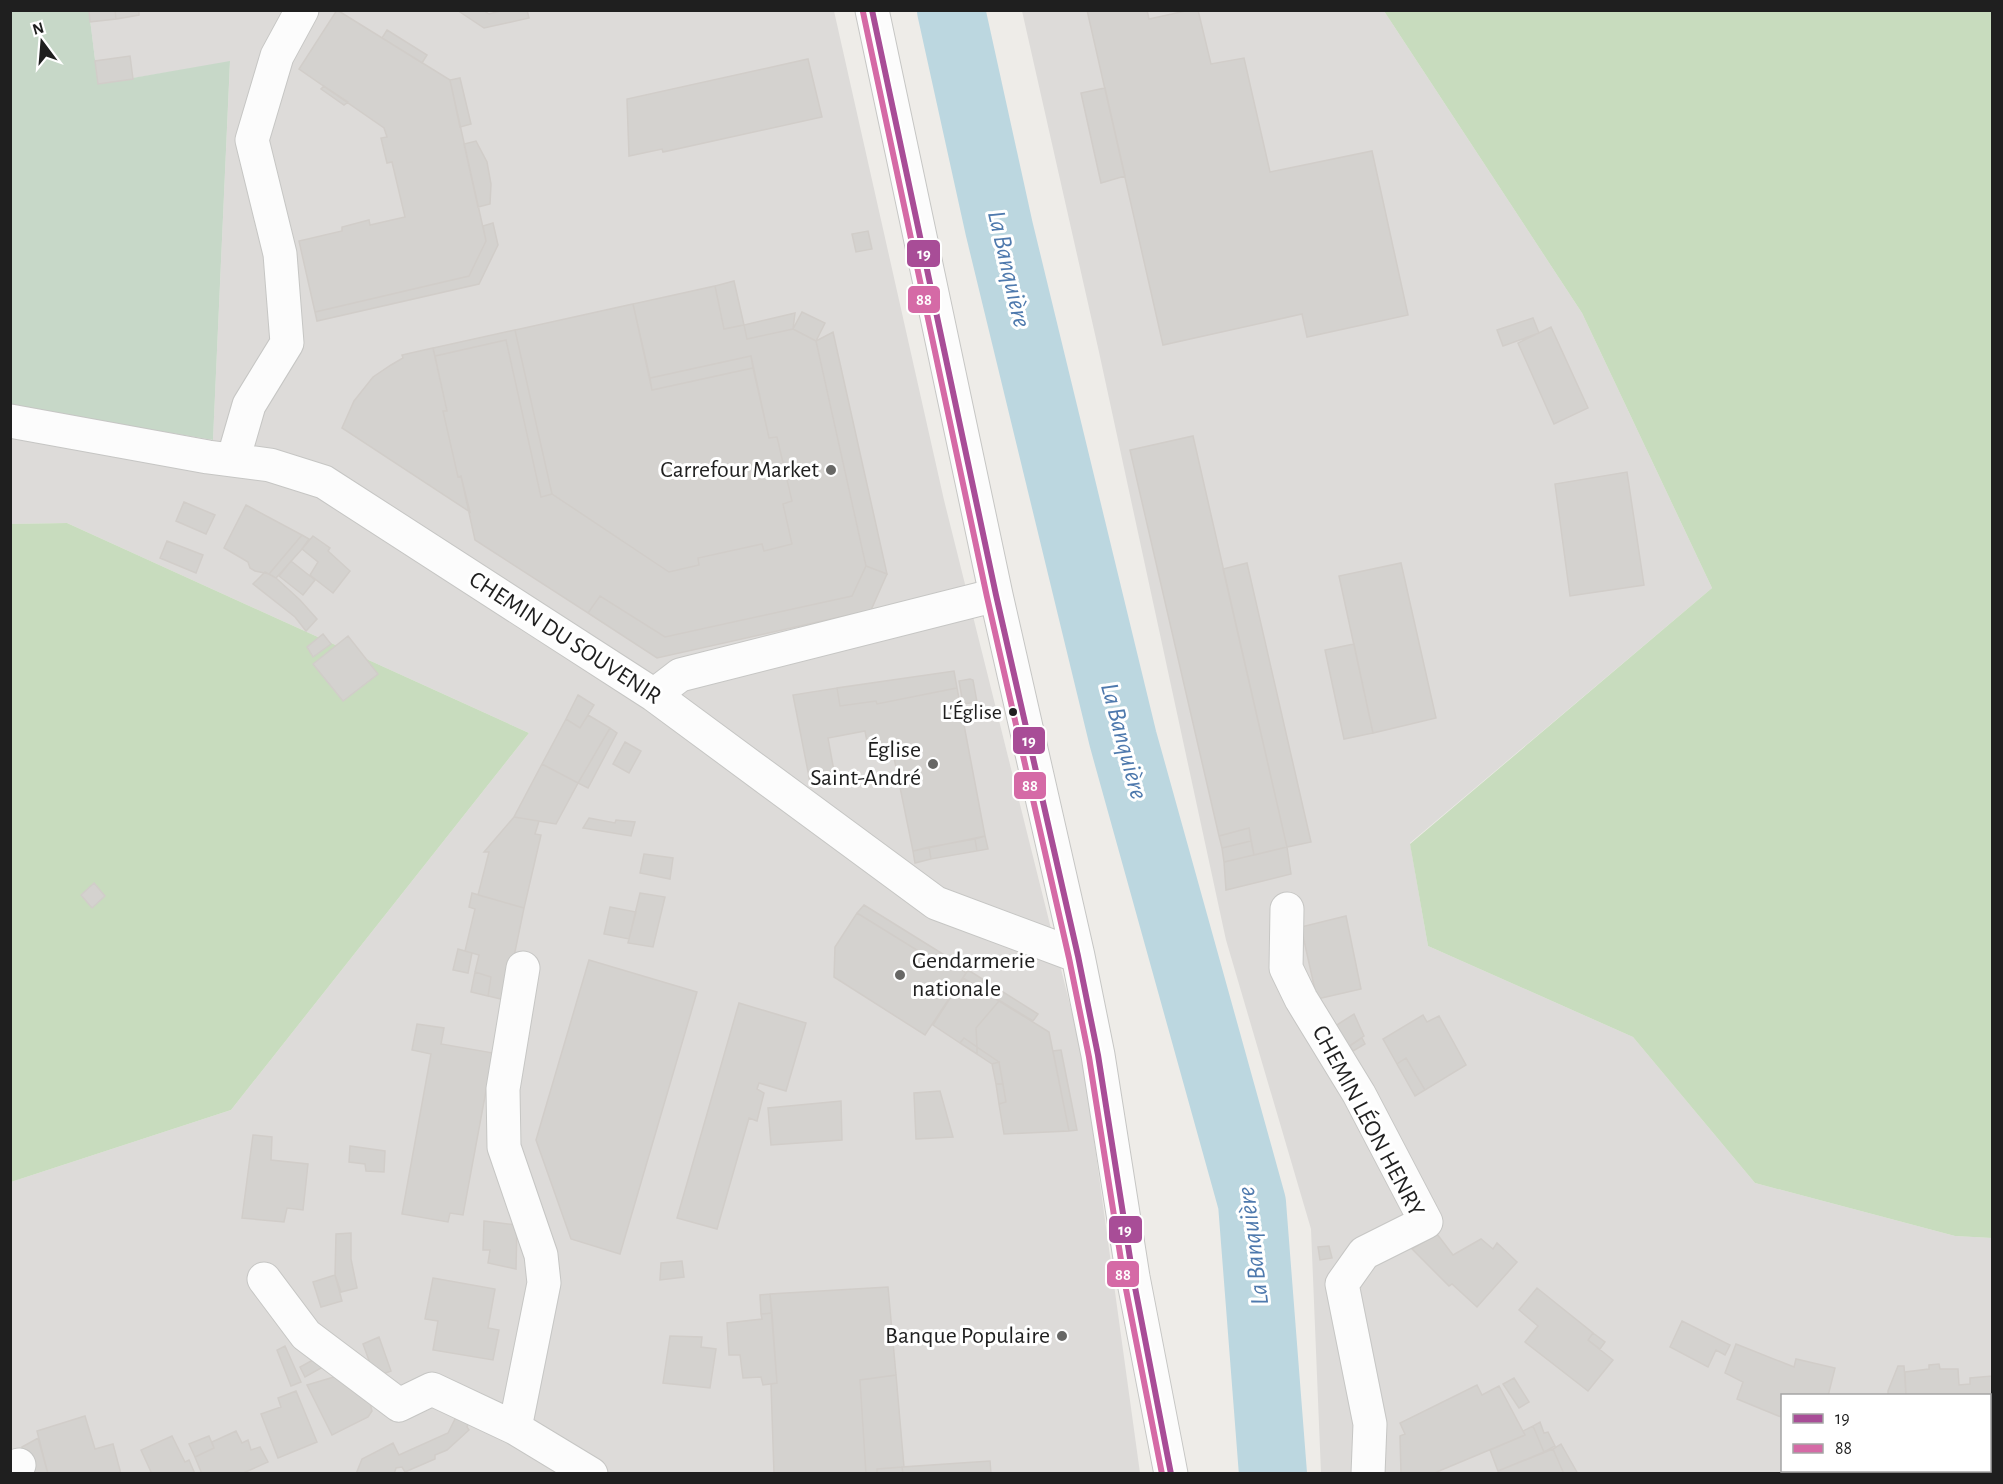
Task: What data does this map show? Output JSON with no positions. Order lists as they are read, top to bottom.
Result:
{
  "streets": {
    "street": ["CHEMIN DU SOUVENIR", "CHEMIN LÉON HENRY"]
  },
  "water": ["La Banquière"],
  "places": [
    "Carrefour Market",
    "L'Église",
    "Église Saint-André",
    "Gendarmerie nationale",
    "Banque Populaire"
  ],
  "lines": ["transit line 19", "transit line 88"],
  "legend": ["19", "88"],
  "north": "top"
}
